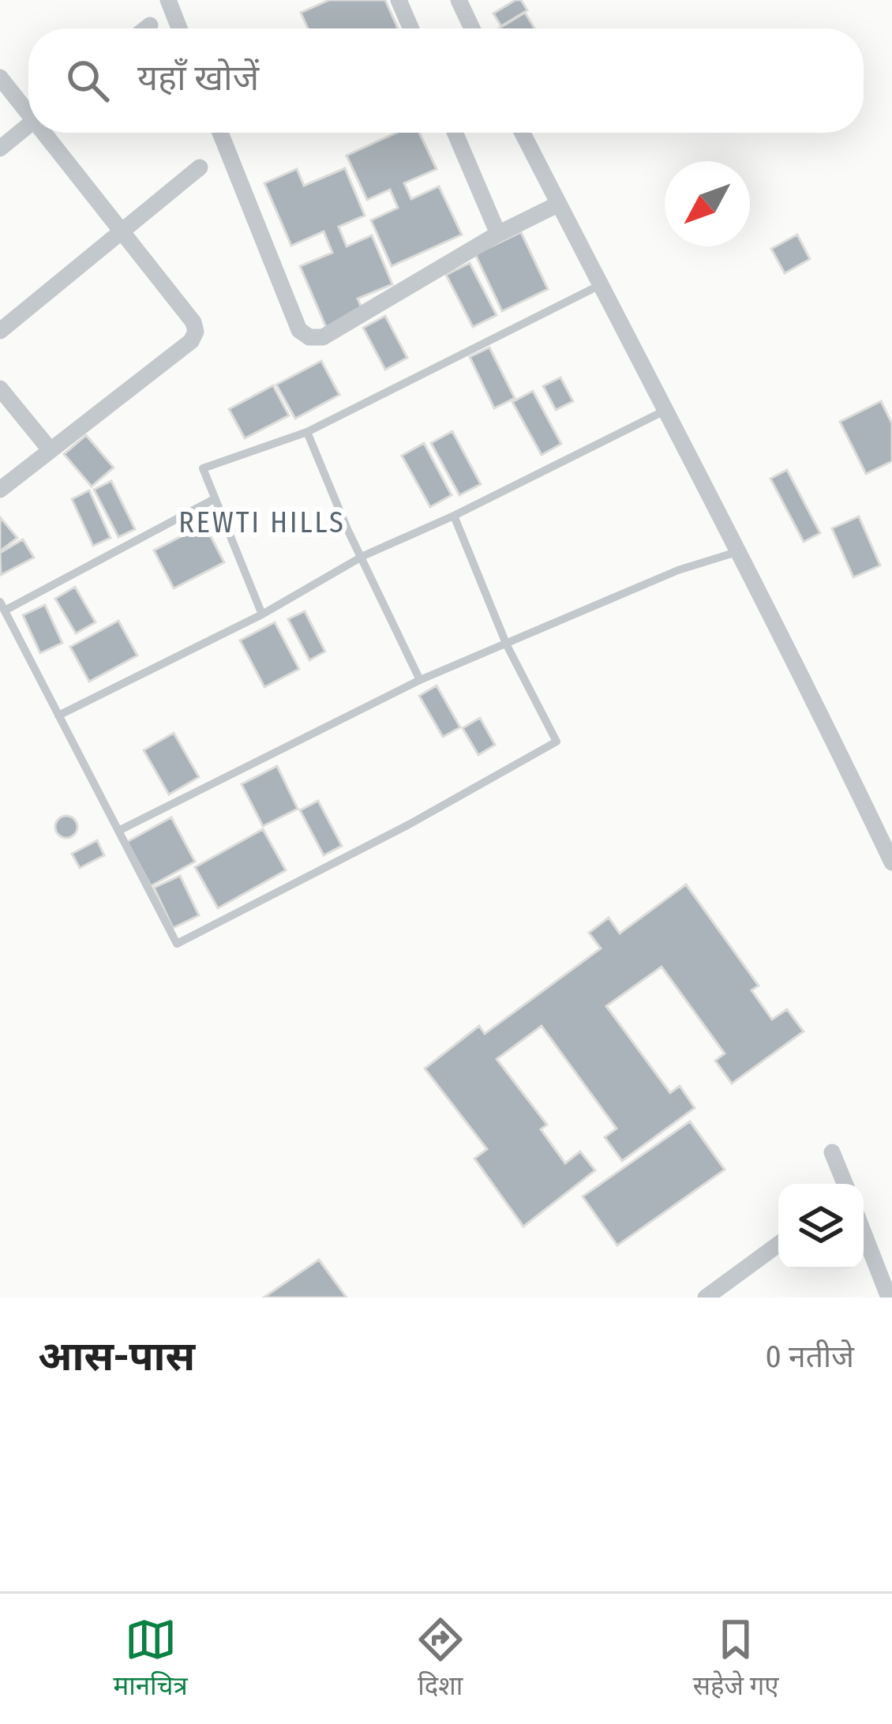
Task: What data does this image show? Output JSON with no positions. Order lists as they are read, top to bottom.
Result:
{
  "districts": ["REWTI HILLS"],
  "north": "bottom left",
  "page": {
    "search": "यहाँ खोजें",
    "heading": ["आस-पास", "0 नतीजे"],
    "nav": ["मानचित्र", "दिशा", "सहेजे गए"]
  }
}
